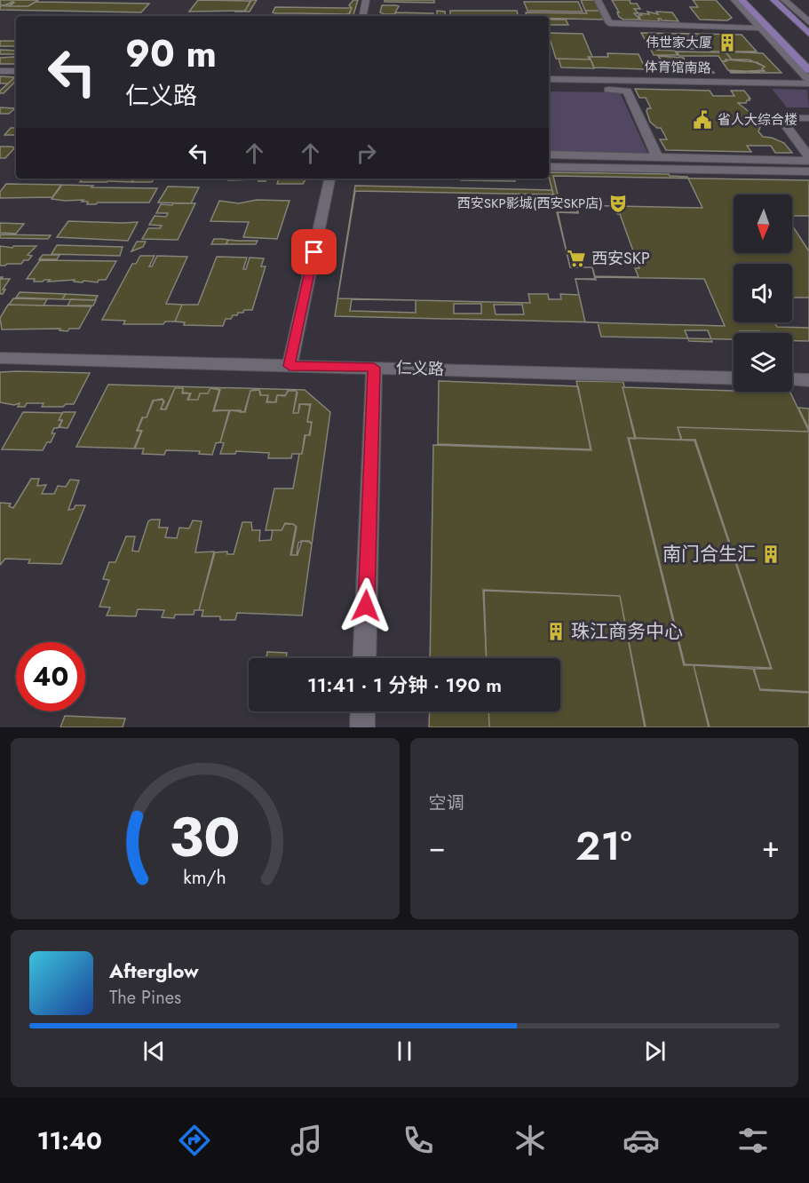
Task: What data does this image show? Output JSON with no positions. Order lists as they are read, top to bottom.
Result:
{
  "streets": {
    "street": ["体育馆南路", "仁义路"]
  },
  "places": {
    "building": ["伟世家大厦", "南门合生汇", "珠江商务中心"],
    "public building": ["省人大综合楼"],
    "theatre": ["西安SKP影城(西安SKP店)"],
    "supermarket": ["西安SKP"]
  },
  "north": "bottom",
  "page": {
    "turn": ["90 m", "仁义路"],
    "limit": "40",
    "trip": "11:41 · 1 分钟 · 190 m",
    "tile": "空调",
    "heat": ["−", "21°", "+"],
    "song": ["Afterglow", "The Pines"],
    "tabs": "11:40",
    "gauge": ["30", "km/h"]
  }
}
